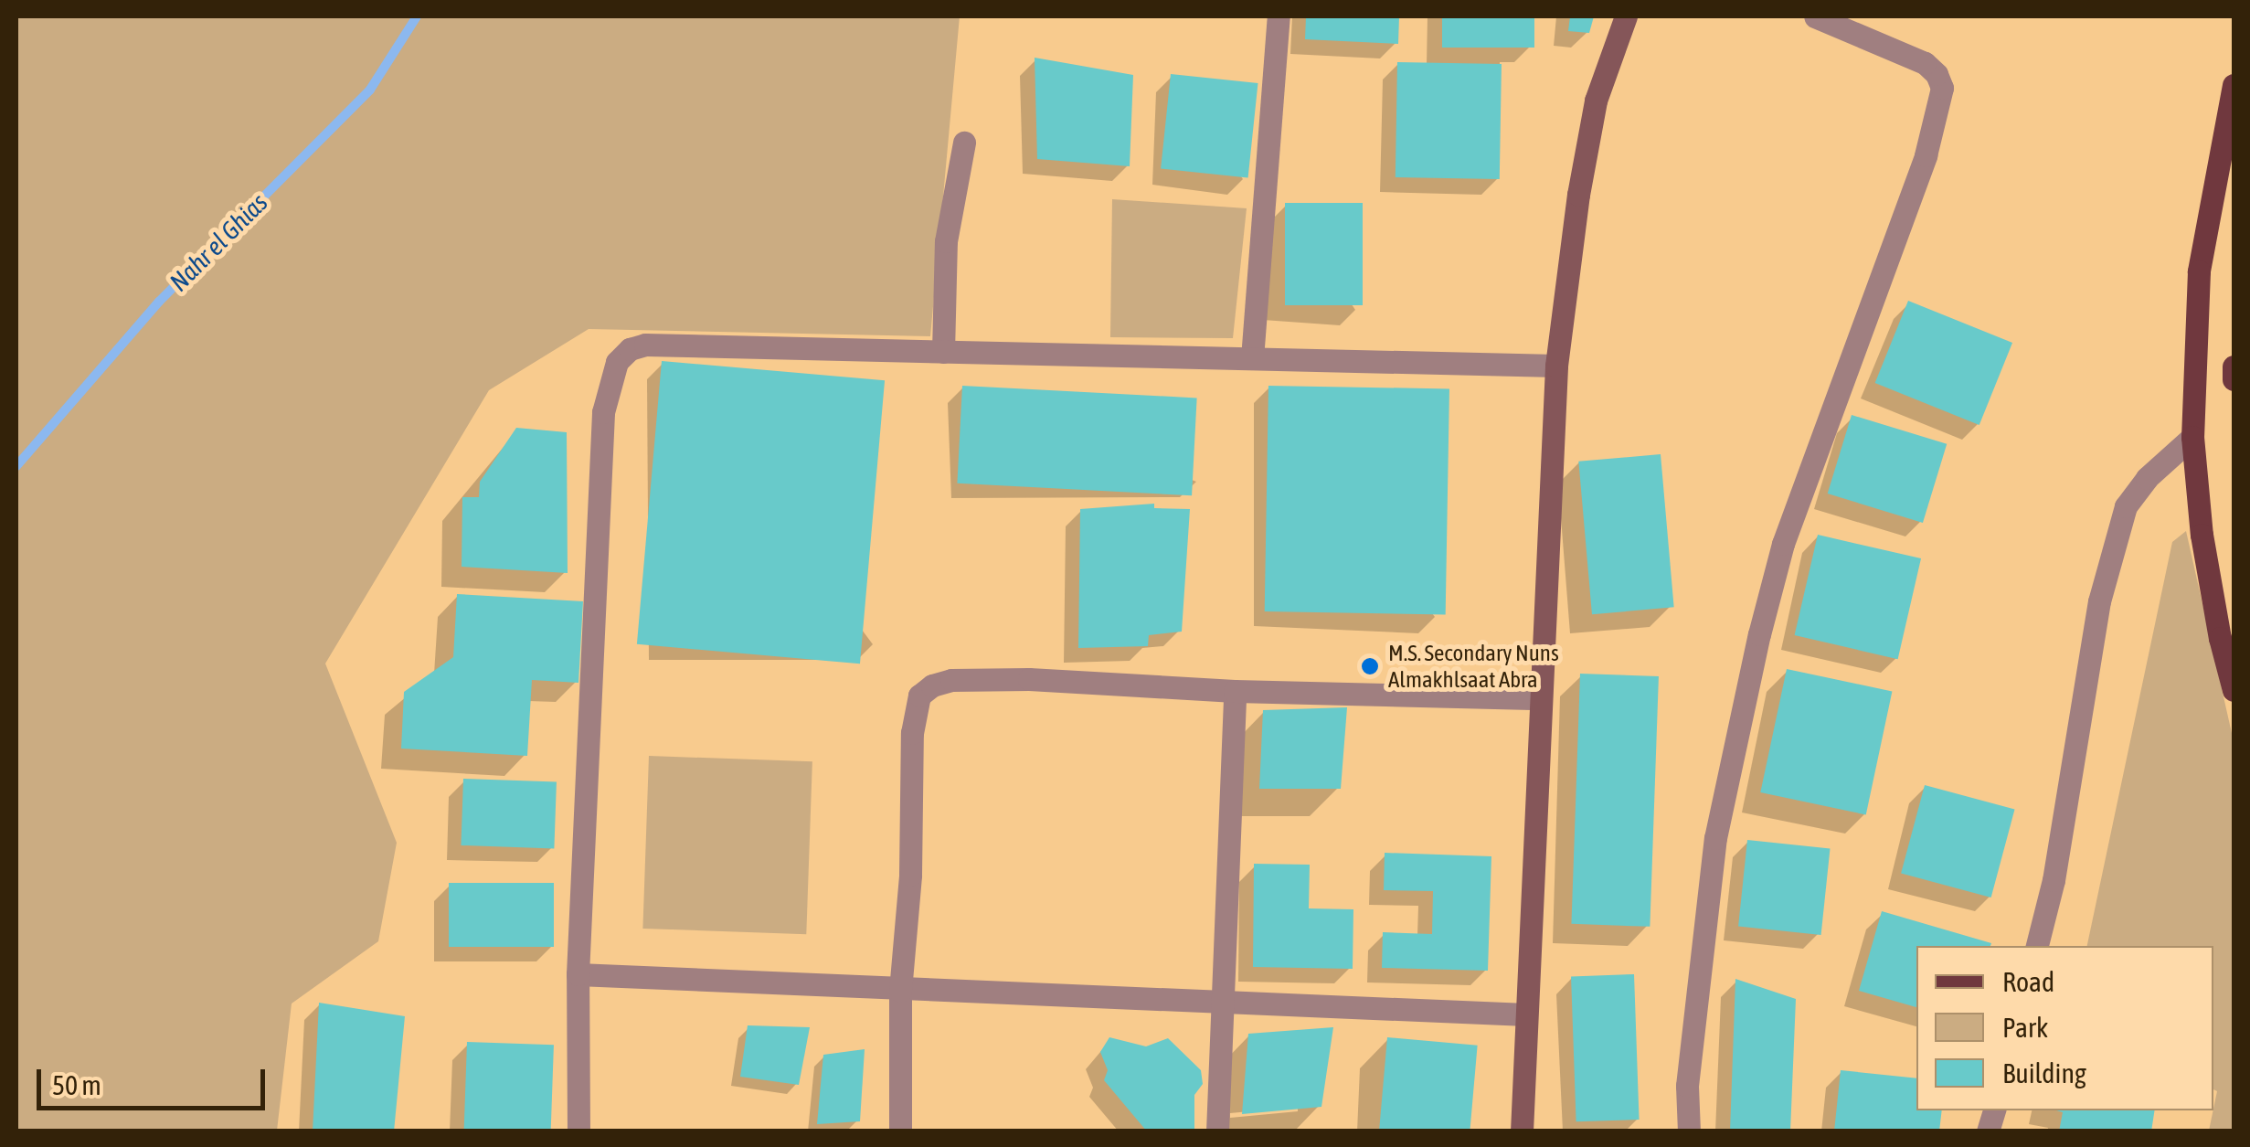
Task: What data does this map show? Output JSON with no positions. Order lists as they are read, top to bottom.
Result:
{
  "water": ["Nahr el Ghias"],
  "places": ["M.S. Secondary Nuns Almakhlsaat Abra"],
  "legend": ["Road", "Park", "Building"],
  "scale_bar": "50 m"
}
